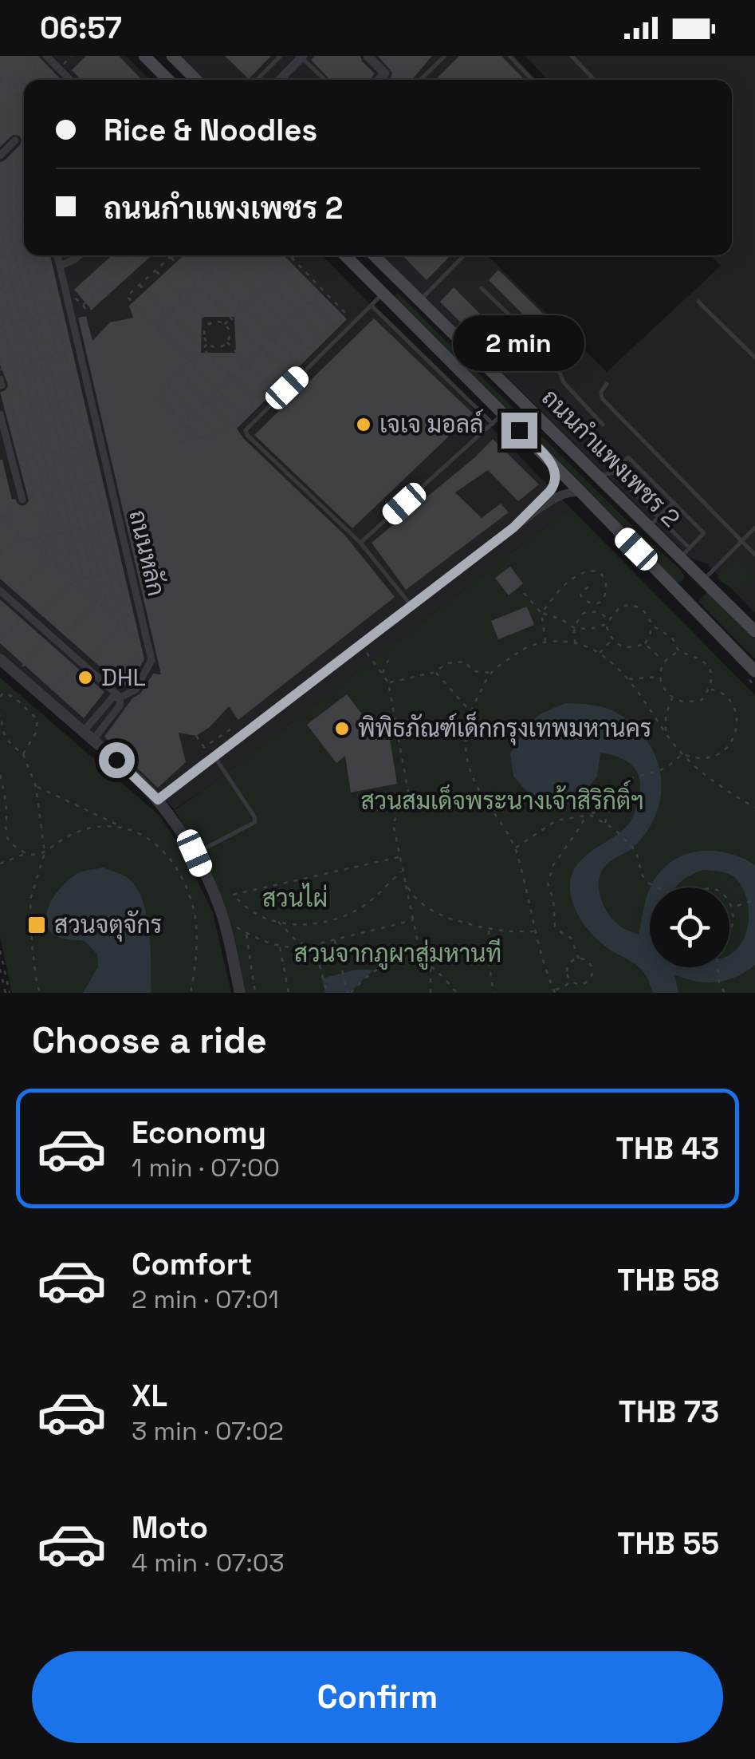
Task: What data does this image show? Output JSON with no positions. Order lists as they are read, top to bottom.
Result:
{
  "streets": {
    "main road": ["ถนนกำแพงเพชร 2"],
    "street": ["ถนนหลัก"]
  },
  "parks": ["สวนสมเด็จพระนางเจ้าสิริกิติ์ฯ", "สวนไผ่", "สวนจากภูผาสู่มหานที"],
  "places": {
    "other": ["เจเจ มอลล์", "DHL", "พิพิธภัณฑ์เด็กกรุงเทพมหานคร"],
    "transit": ["สวนจตุจักร"]
  },
  "page": {
    "status": "06:57",
    "banner": ["Rice & Noodles", "ถนนกำแพงเพชร 2"],
    "bubble": "2 min",
    "heading": "Choose a ride",
    "list": [
      {
        "name": "Economy",
        "note": "1 min · 07:00",
        "value": "THB 43"
      },
      {
        "name": "Comfort",
        "note": "2 min · 07:01",
        "value": "THB 58"
      },
      {
        "name": "XL",
        "note": "3 min · 07:02",
        "value": "THB 73"
      },
      {
        "name": "Moto",
        "note": "4 min · 07:03",
        "value": "THB 55"
      }
    ],
    "buttons": "Confirm"
  }
}
